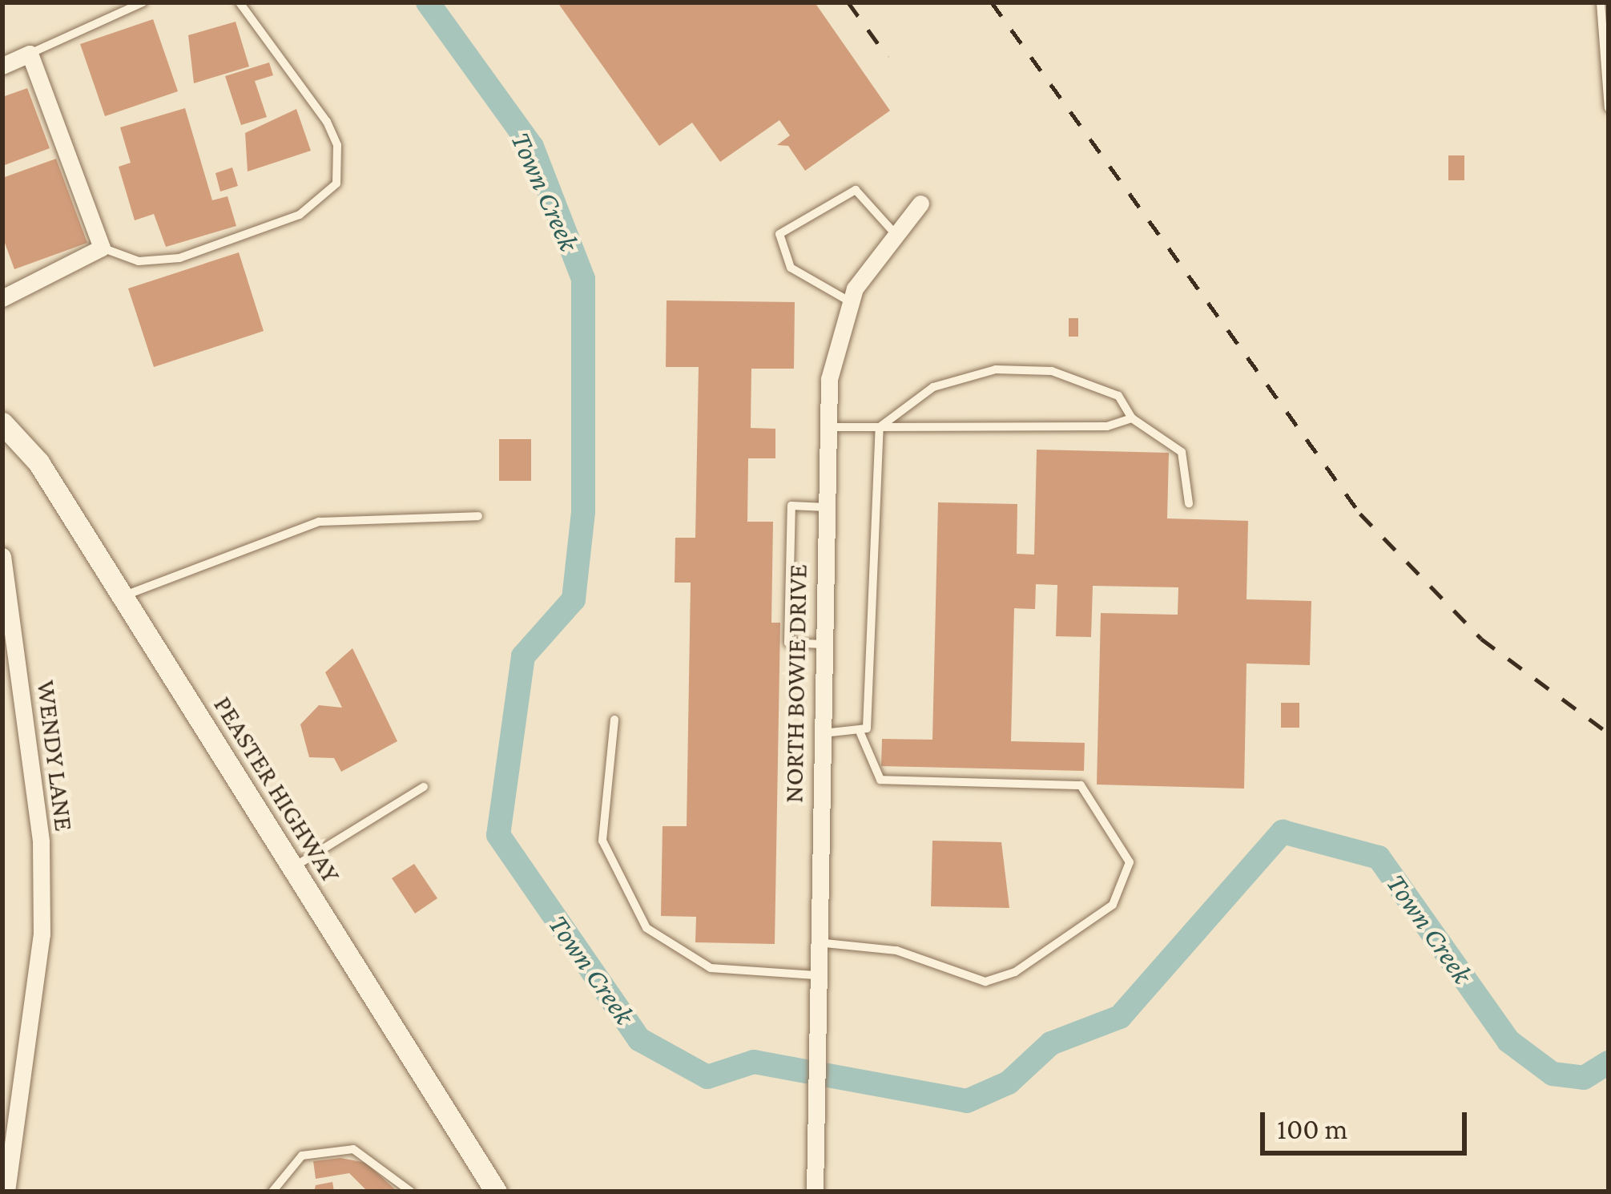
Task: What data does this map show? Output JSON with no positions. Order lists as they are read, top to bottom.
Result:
{
  "streets": {
    "main road": ["PEASTER HIGHWAY"],
    "street": ["NORTH BOWIE DRIVE", "WENDY LANE"]
  },
  "water": ["Town Creek"],
  "scale_bar": "100 m"
}
